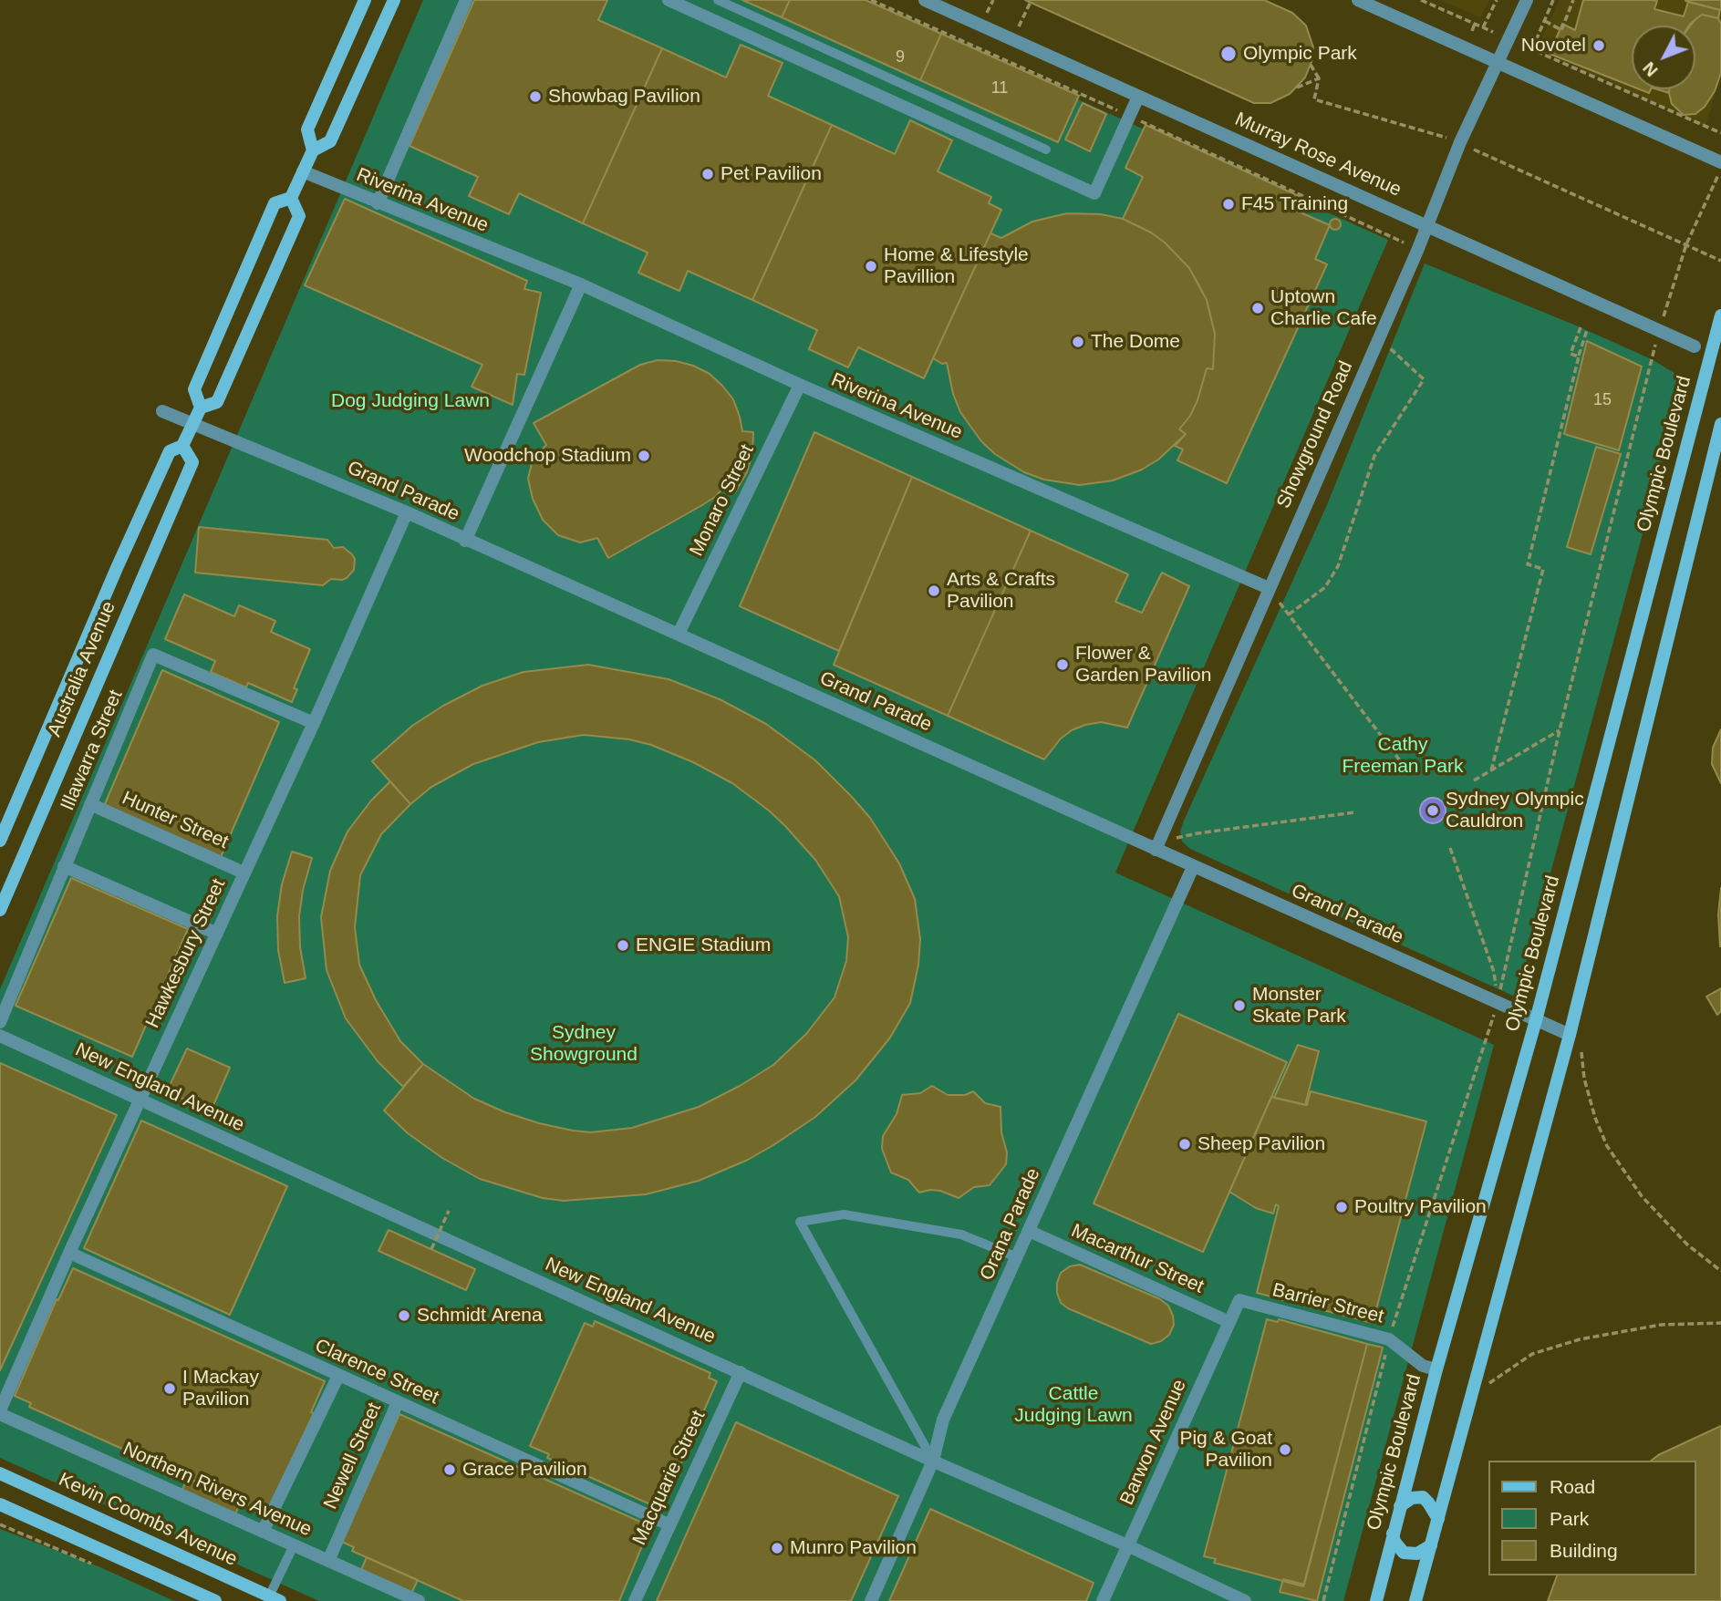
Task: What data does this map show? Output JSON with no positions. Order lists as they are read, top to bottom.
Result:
{
  "streets": {
    "street": [
      "Murray Rose Avenue",
      "Riverina Avenue",
      "Showground Road",
      "Olympic Boulevard",
      "Grand Parade",
      "Monaro Street",
      "Australia Avenue",
      "Illawarra Street",
      "Hunter Street",
      "Hawkesbury Street",
      "New England Avenue",
      "Orana Parade",
      "Macarthur Street",
      "Barrier Street",
      "Clarence Street",
      "Barwon Avenue",
      "Newell Street",
      "Macquarie Street",
      "Northern Rivers Avenue",
      "Kevin Coombs Avenue"
    ]
  },
  "crossings": [
    ["Murray Rose Avenue", "Showground Road"],
    ["Riverina Avenue", "Showground Road"],
    ["Riverina Avenue", "Monaro Street"],
    ["Riverina Avenue", "Australia Avenue"],
    ["Showground Road", "Grand Parade"],
    ["Olympic Boulevard", "Grand Parade"],
    ["Olympic Boulevard", "Barrier Street"],
    ["Grand Parade", "Monaro Street"],
    ["Grand Parade", "Australia Avenue"],
    ["Grand Parade", "Hawkesbury Street"],
    ["Grand Parade", "Orana Parade"],
    ["Illawarra Street", "Hunter Street"],
    ["Illawarra Street", "Hawkesbury Street"],
    ["Hunter Street", "Hawkesbury Street"],
    ["Hawkesbury Street", "New England Avenue"],
    ["Hawkesbury Street", "Clarence Street"],
    ["Hawkesbury Street", "Northern Rivers Avenue"],
    ["New England Avenue", "Orana Parade"],
    ["New England Avenue", "Barwon Avenue"],
    ["New England Avenue", "Macquarie Street"],
    ["Orana Parade", "Macarthur Street"],
    ["Macarthur Street", "Barwon Avenue"],
    ["Barrier Street", "Barwon Avenue"],
    ["Clarence Street", "Newell Street"],
    ["Clarence Street", "Macquarie Street"],
    ["Newell Street", "Northern Rivers Avenue"]
  ],
  "parks": [
    "Dog Judging Lawn",
    "Cathy Freeman Park",
    "Sydney Showground",
    "Cattle Judging Lawn"
  ],
  "places": [
    "Novotel",
    "Olympic Park",
    "Showbag Pavilion",
    "Pet Pavilion",
    "F45 Training",
    "Home & Lifestyle Pavillion",
    "Uptown Charlie Cafe",
    "The Dome",
    "Woodchop Stadium",
    "Arts & Crafts Pavilion",
    "Flower & Garden Pavilion",
    "Sydney Olympic Cauldron",
    "ENGIE Stadium",
    "Monster Skate Park",
    "Sheep Pavilion",
    "Poultry Pavilion",
    "Schmidt Arena",
    "I Mackay Pavilion",
    "Pig & Goat Pavilion",
    "Grace Pavilion",
    "Munro Pavilion"
  ],
  "house_numbers": ["9", "11", "15"],
  "legend": ["Road", "Park", "Building"],
  "north": "bottom left"
}
